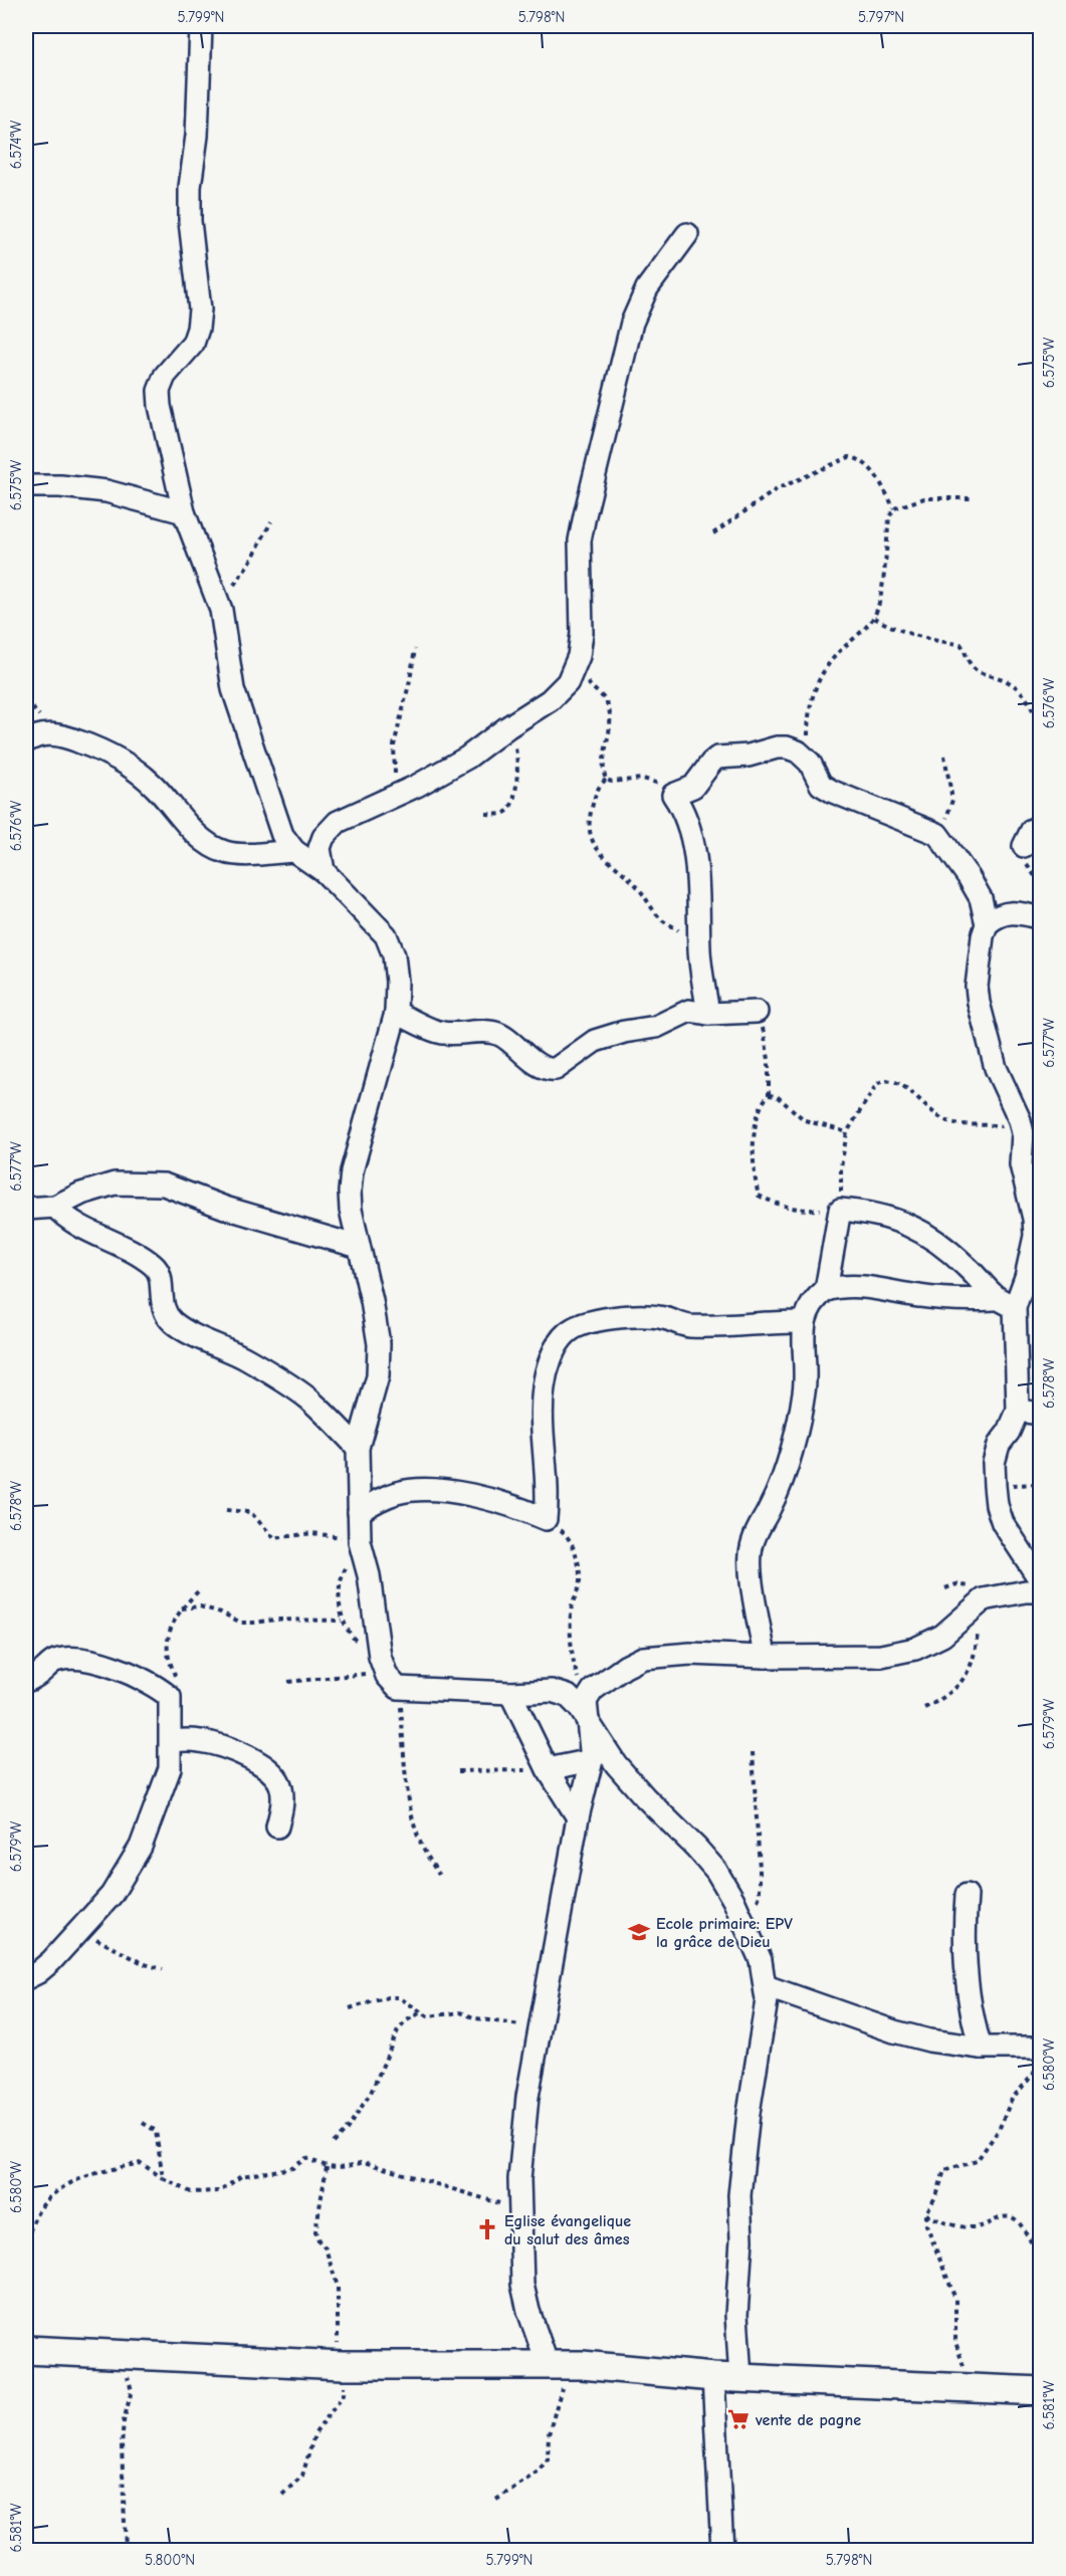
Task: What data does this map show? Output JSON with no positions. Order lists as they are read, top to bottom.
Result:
{
  "places": {
    "school or university": ["Ecole primaire: EPV la grâce de Dieu"],
    "church": ["Eglise évangelique du salut des âmes"],
    "supermarket": ["vente de pagne"]
  },
  "coordinates": [
    "5.799°N",
    "5.798°N",
    "5.797°N",
    "6.574°W",
    "6.575°W",
    "6.576°W",
    "6.577°W",
    "6.578°W",
    "6.579°W",
    "6.580°W",
    "6.581°W",
    "5.800°N"
  ]
}
